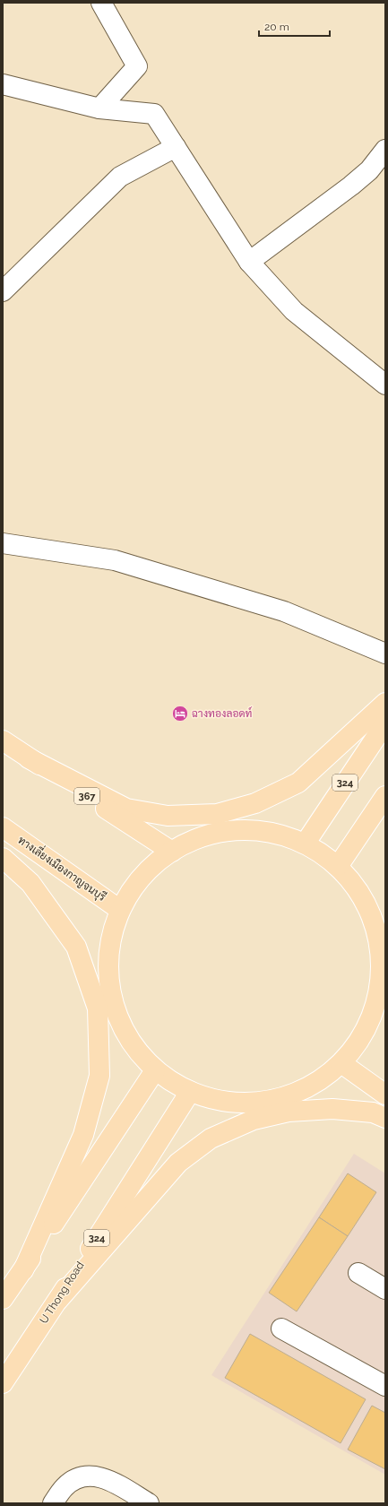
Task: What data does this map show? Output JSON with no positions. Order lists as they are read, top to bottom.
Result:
{
  "streets": {
    "main road": [
      "324",
      "367",
      "ทางเลี่ยงเมืองกาญจนบุรี",
      "U Thong Road"
    ]
  },
  "places": {
    "hotel": ["ฉางทองลอดท์"]
  },
  "scale_bar": "20 m"
}
